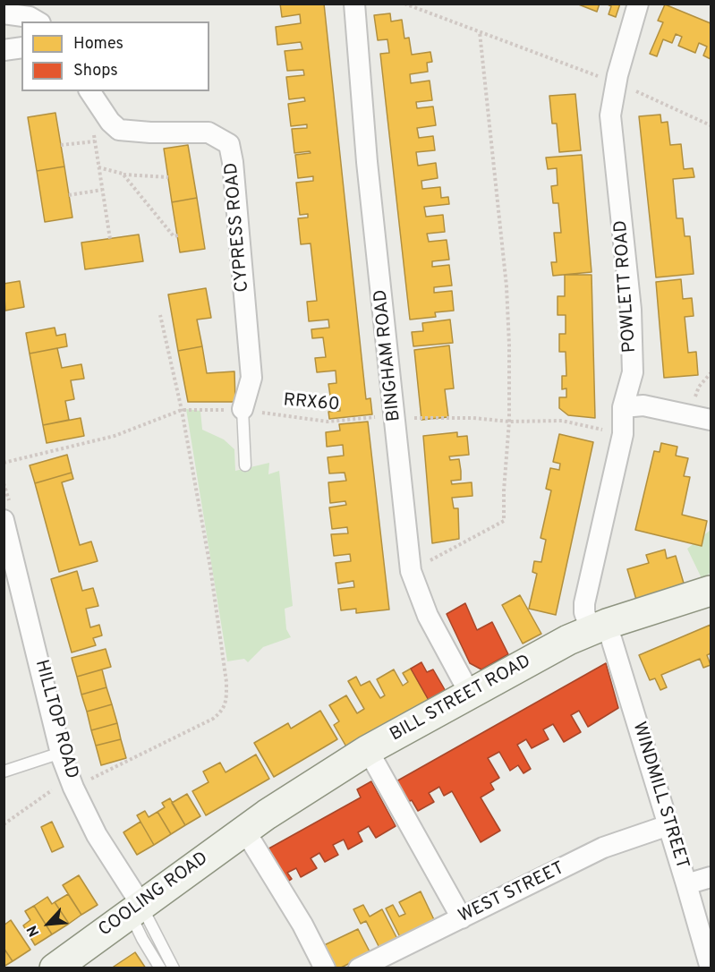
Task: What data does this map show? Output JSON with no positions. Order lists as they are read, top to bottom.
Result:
{
  "streets": {
    "main road": ["BILL STREET ROAD", "COOLING ROAD"],
    "street": [
      "CYPRESS ROAD",
      "POWLETT ROAD",
      "BINGHAM ROAD",
      "HILLTOP ROAD",
      "WINDMILL STREET",
      "WEST STREET"
    ],
    "path": ["RRX60"]
  },
  "crossings": [
    ["CYPRESS ROAD", "RRX60"],
    ["POWLETT ROAD", "RRX60"],
    ["POWLETT ROAD", "BILL STREET ROAD"],
    ["POWLETT ROAD", "WINDMILL STREET"],
    ["BINGHAM ROAD", "RRX60"],
    ["BINGHAM ROAD", "BILL STREET ROAD"],
    ["BILL STREET ROAD", "WINDMILL STREET"],
    ["BILL STREET ROAD", "COOLING ROAD"],
    ["HILLTOP ROAD", "COOLING ROAD"],
    ["WINDMILL STREET", "WEST STREET"]
  ],
  "legend": ["Homes", "Shops"],
  "north": "bottom left"
}
